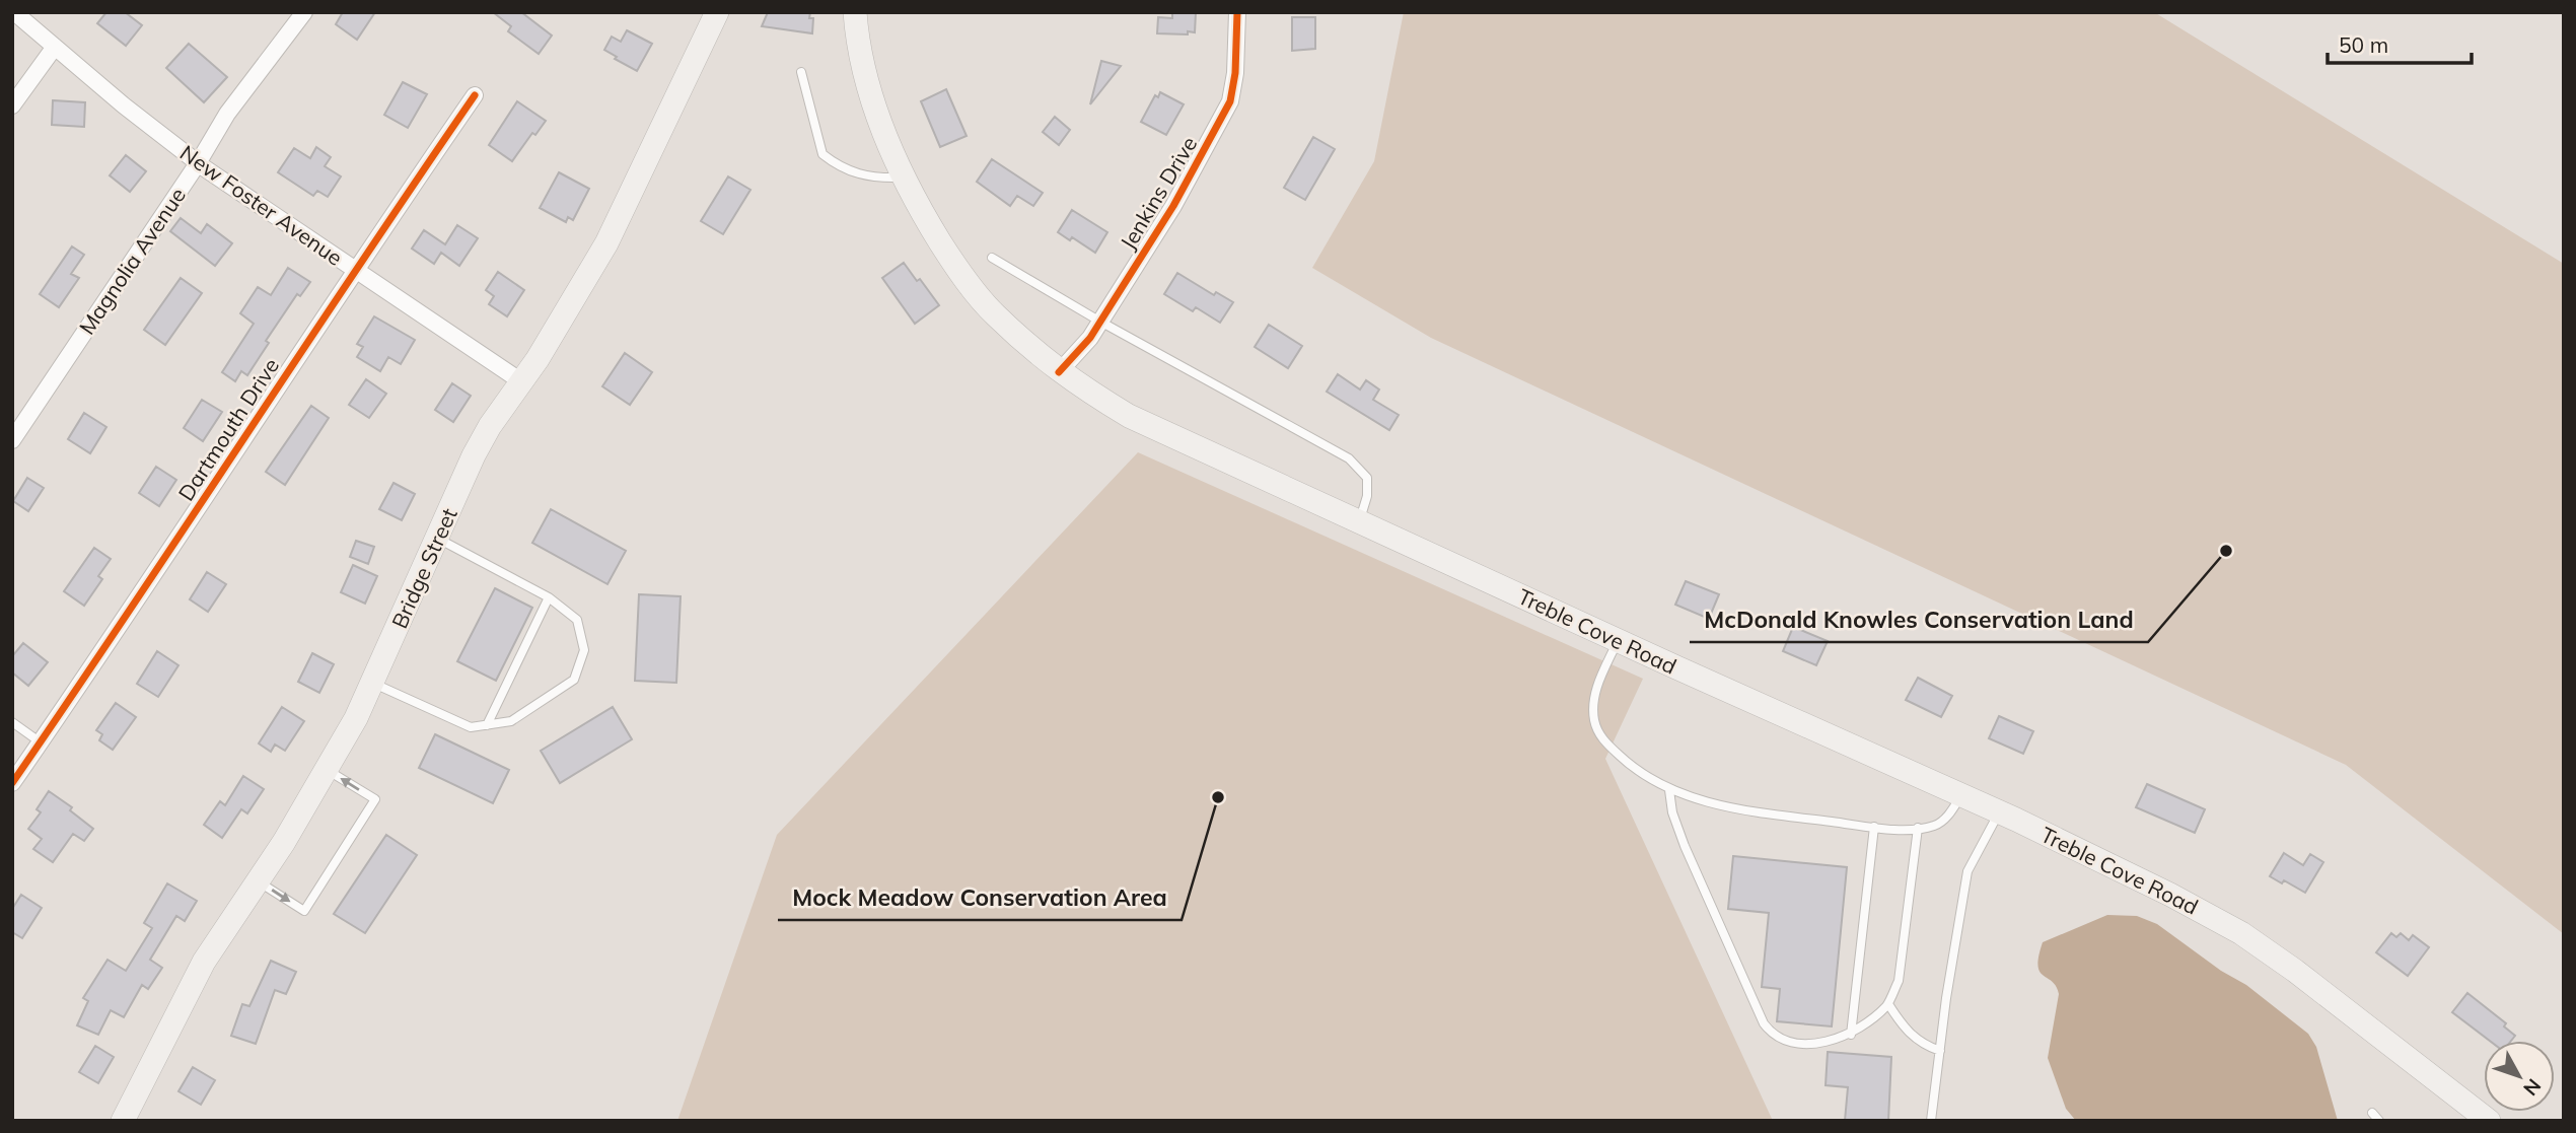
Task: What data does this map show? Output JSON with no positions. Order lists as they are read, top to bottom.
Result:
{
  "streets": {
    "main road": ["Bridge Street", "Treble Cove Road"],
    "street": [
      "Jenkins Drive",
      "New Foster Avenue",
      "Magnolia Avenue",
      "Dartmouth Drive"
    ]
  },
  "crossings": [
    ["Jenkins Drive", "Treble Cove Road"],
    ["New Foster Avenue", "Magnolia Avenue"],
    ["New Foster Avenue", "Dartmouth Drive"],
    ["New Foster Avenue", "Bridge Street"]
  ],
  "places": ["McDonald Knowles Conservation Land", "Mock Meadow Conservation Area"],
  "scale_bar": "50 m",
  "north": "bottom right"
}
